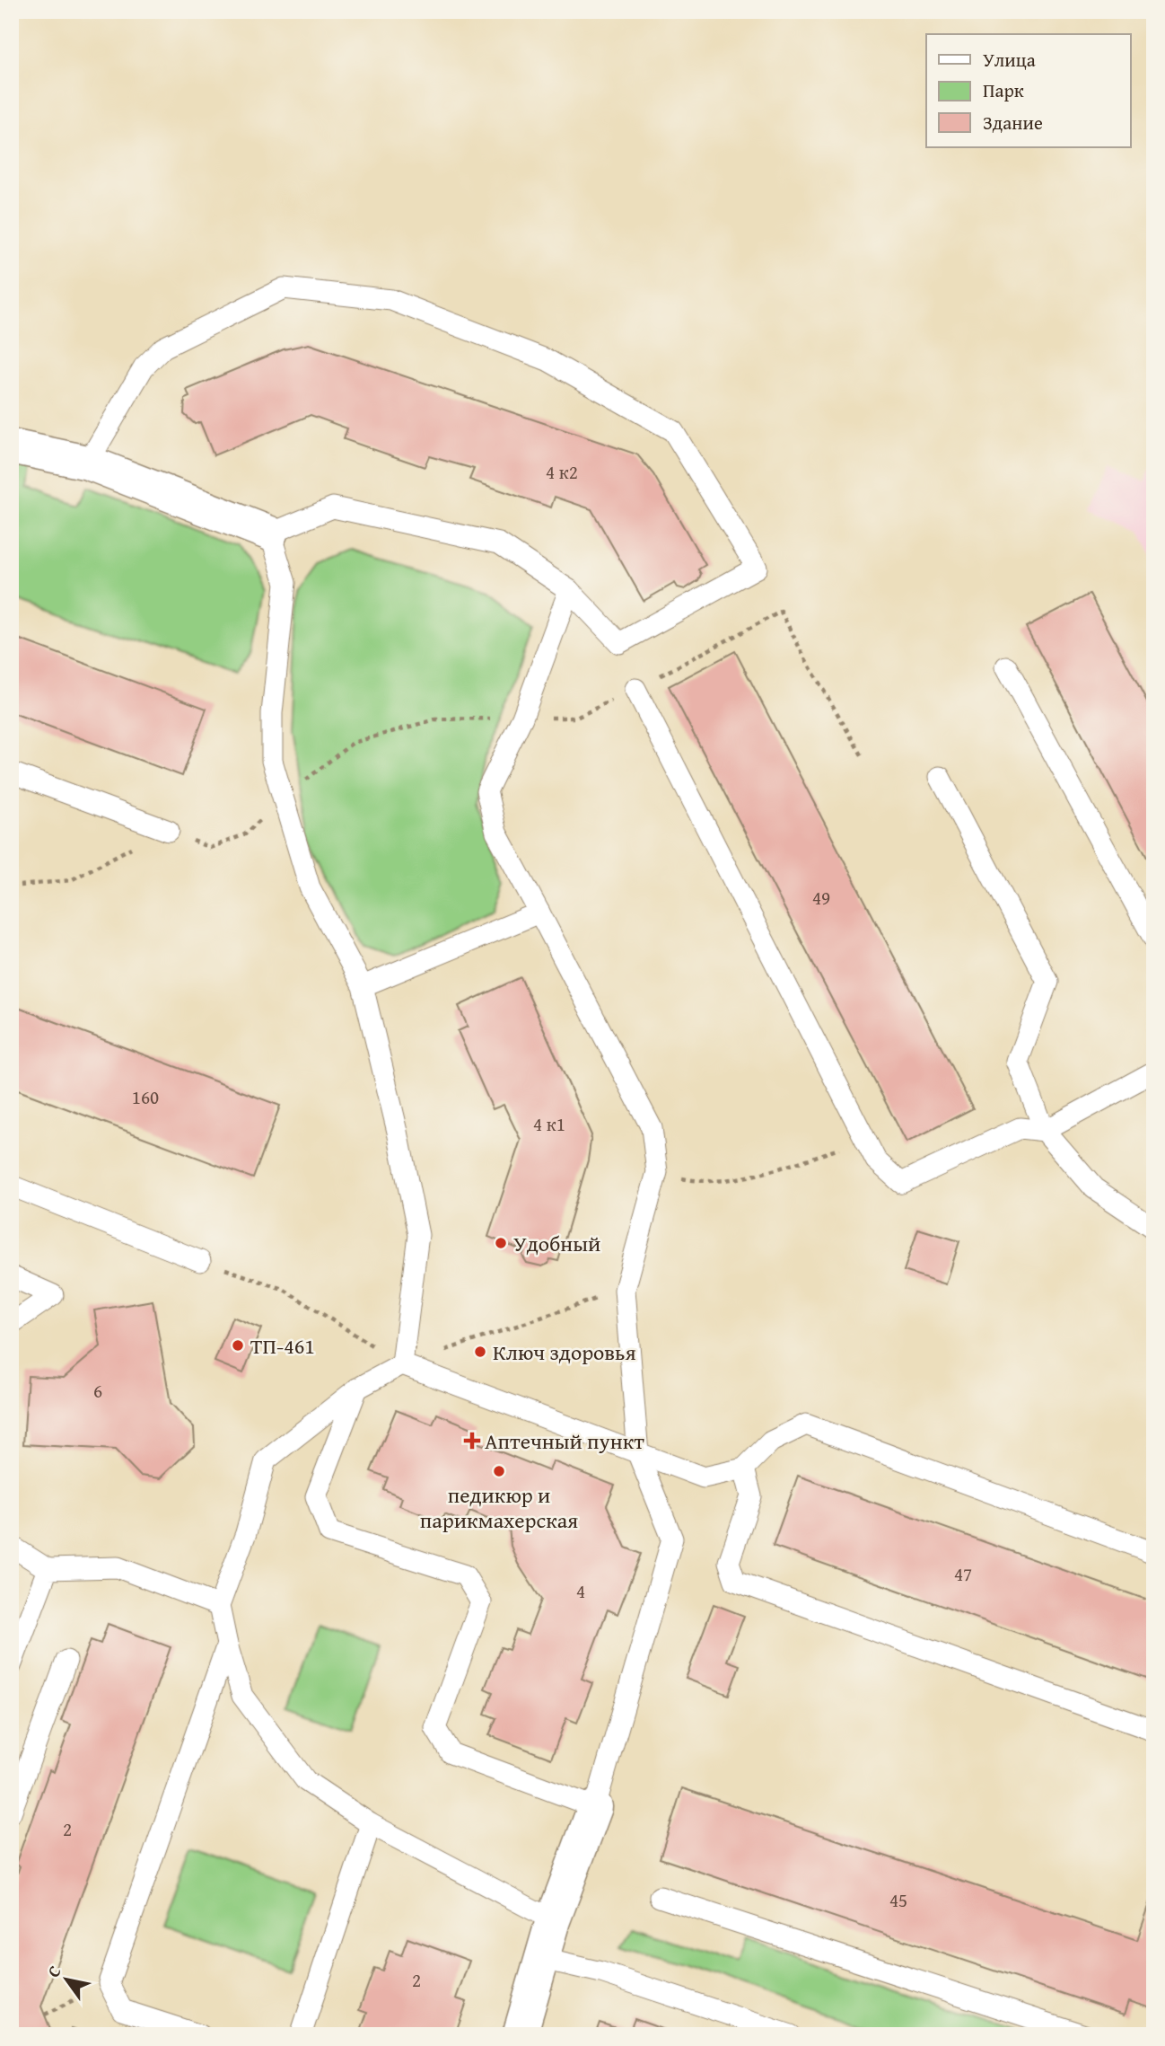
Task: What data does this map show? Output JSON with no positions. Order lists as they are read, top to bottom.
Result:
{
  "places": {
    "other": [
      "Удобный",
      "ТП-461",
      "Ключ здоровья",
      "педикюр и парикмахерская"
    ],
    "health": ["Аптечный пункт"]
  },
  "house_numbers": [
    "4 к2",
    "49",
    "160",
    "4 к1",
    "6",
    "47",
    "4",
    "2",
    "45",
    "2"
  ],
  "legend": ["Улица", "Парк", "Здание"],
  "north": "top left"
}
